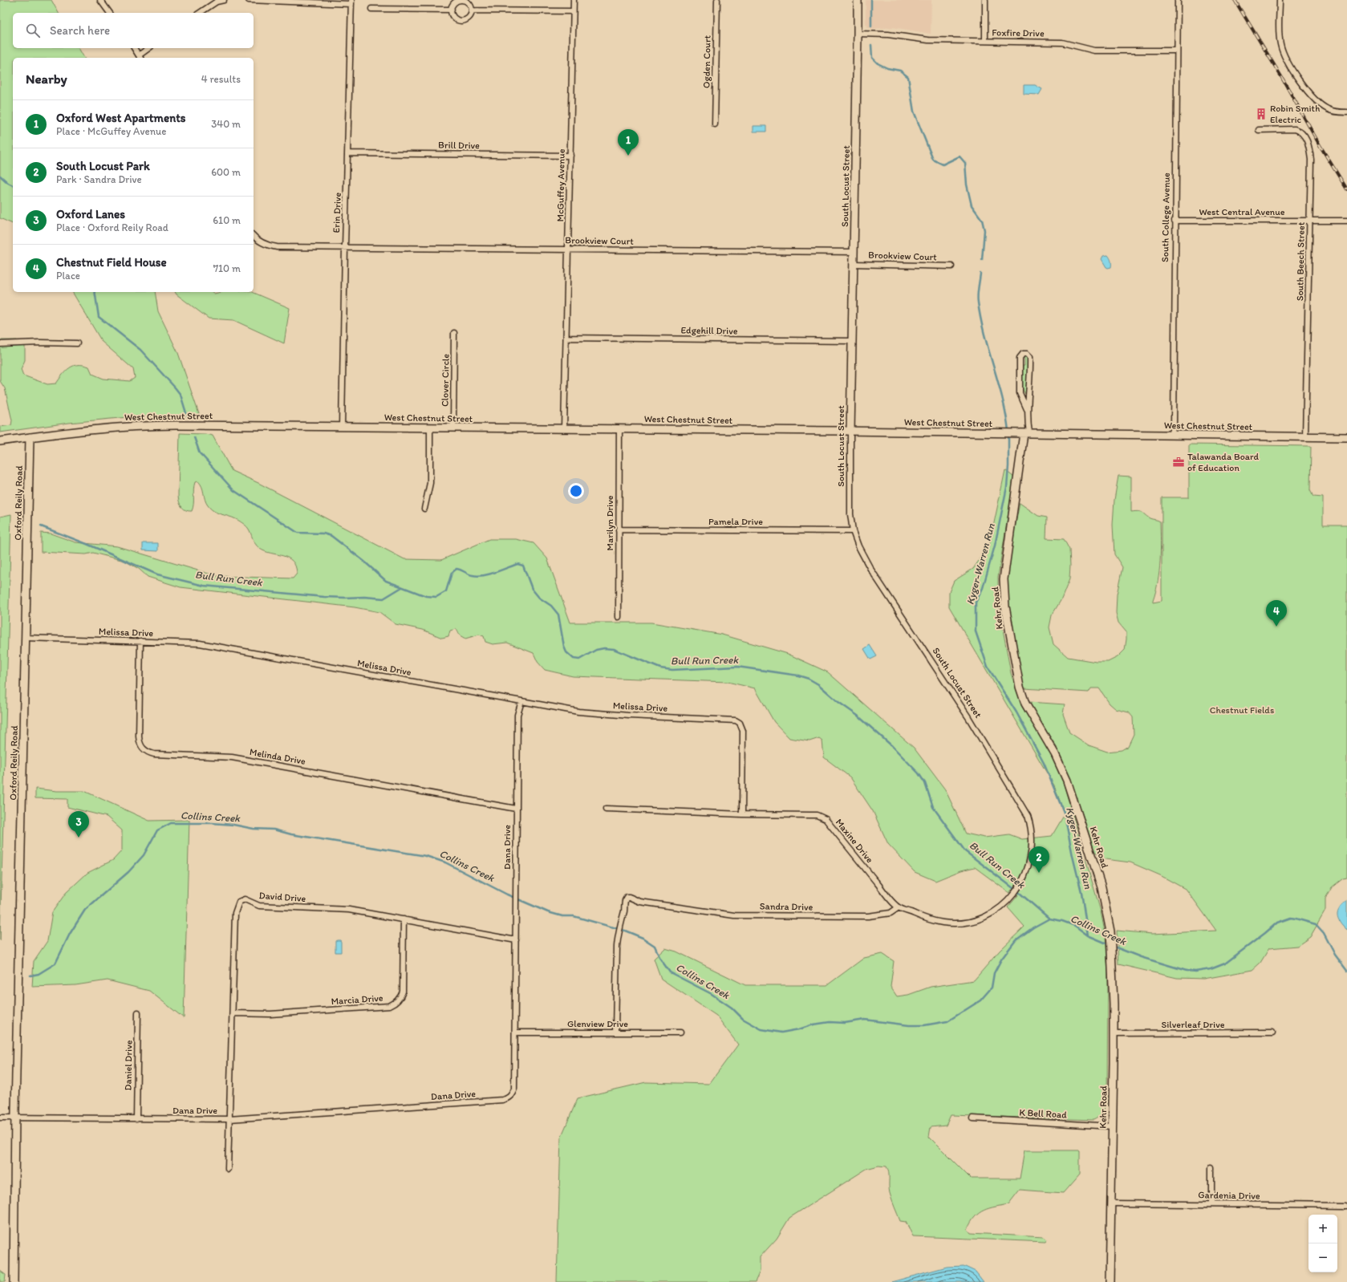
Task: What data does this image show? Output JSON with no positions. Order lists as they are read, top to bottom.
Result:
{
  "streets": {
    "main road": [
      "South Locust Street",
      "West Chestnut Street",
      "Oxford Reily Road",
      "Kehr Road"
    ],
    "street": [
      "Foxfire Drive",
      "Ogden Court",
      "Brill Drive",
      "McGuffey Avenue",
      "West Central Avenue",
      "Erin Drive",
      "South College Avenue",
      "Brookview Court",
      "South Beech Street",
      "Edgehill Drive",
      "Clover Circle",
      "Pamela Drive",
      "Marilyn Drive",
      "Melissa Drive",
      "Melinda Drive",
      "Maxine Drive",
      "Dana Drive",
      "David Drive",
      "Sandra Drive",
      "Marcia Drive",
      "Glenview Drive",
      "Silverleaf Drive",
      "Daniel Drive",
      "K Bell Road",
      "Gardenia Drive"
    ]
  },
  "crossings": [
    ["Foxfire Drive", "South Locust Street"],
    ["Foxfire Drive", "South College Avenue"],
    ["Brill Drive", "McGuffey Avenue"],
    ["Brill Drive", "Erin Drive"],
    ["McGuffey Avenue", "Brookview Court"],
    ["McGuffey Avenue", "Edgehill Drive"],
    ["McGuffey Avenue", "West Chestnut Street"],
    ["South Locust Street", "Brookview Court"],
    ["South Locust Street", "Edgehill Drive"],
    ["South Locust Street", "West Chestnut Street"],
    ["South Locust Street", "Pamela Drive"],
    ["South Locust Street", "Maxine Drive"],
    ["South Locust Street", "Sandra Drive"],
    ["West Central Avenue", "South College Avenue"],
    ["West Central Avenue", "South Beech Street"],
    ["Erin Drive", "Brookview Court"],
    ["Erin Drive", "West Chestnut Street"],
    ["South College Avenue", "West Chestnut Street"],
    ["South Beech Street", "West Chestnut Street"],
    ["Clover Circle", "West Chestnut Street"],
    ["West Chestnut Street", "Oxford Reily Road"],
    ["West Chestnut Street", "Marilyn Drive"],
    ["West Chestnut Street", "Kehr Road"],
    ["Oxford Reily Road", "Melissa Drive"],
    ["Oxford Reily Road", "Dana Drive"],
    ["Pamela Drive", "Marilyn Drive"],
    ["Kehr Road", "Silverleaf Drive"],
    ["Kehr Road", "K Bell Road"],
    ["Kehr Road", "Gardenia Drive"],
    ["Melissa Drive", "Melinda Drive"],
    ["Melissa Drive", "Maxine Drive"],
    ["Melissa Drive", "Dana Drive"],
    ["Melinda Drive", "Dana Drive"],
    ["Maxine Drive", "Sandra Drive"],
    ["Dana Drive", "David Drive"],
    ["Dana Drive", "Glenview Drive"],
    ["Dana Drive", "Daniel Drive"],
    ["David Drive", "Marcia Drive"],
    ["Sandra Drive", "Glenview Drive"]
  ],
  "water": ["Kyger-Warren Run", "Bull Run Creek", "Collins Creek"],
  "parks": ["Chestnut Fields"],
  "places": {
    "building": ["Robin Smith Electric"],
    "office": ["Talawanda Board of Education"]
  },
  "page": {
    "search": "Search here",
    "heading": ["Nearby", "4 results"],
    "list": [
      {
        "mark": "1",
        "name": "Oxford West Apartments",
        "note": "Place · McGuffey Avenue",
        "value": "340 m"
      },
      {
        "mark": "2",
        "name": "South Locust Park",
        "note": "Park · Sandra Drive",
        "value": "600 m"
      },
      {
        "mark": "3",
        "name": "Oxford Lanes",
        "note": "Place · Oxford Reily Road",
        "value": "610 m"
      },
      {
        "mark": "4",
        "name": "Chestnut Field House",
        "note": "Place",
        "value": "710 m"
      }
    ],
    "pins": [
      "1",
      "4",
      "3",
      "2"
    ],
    "map_buttons": ["+", "−"]
  }
}
